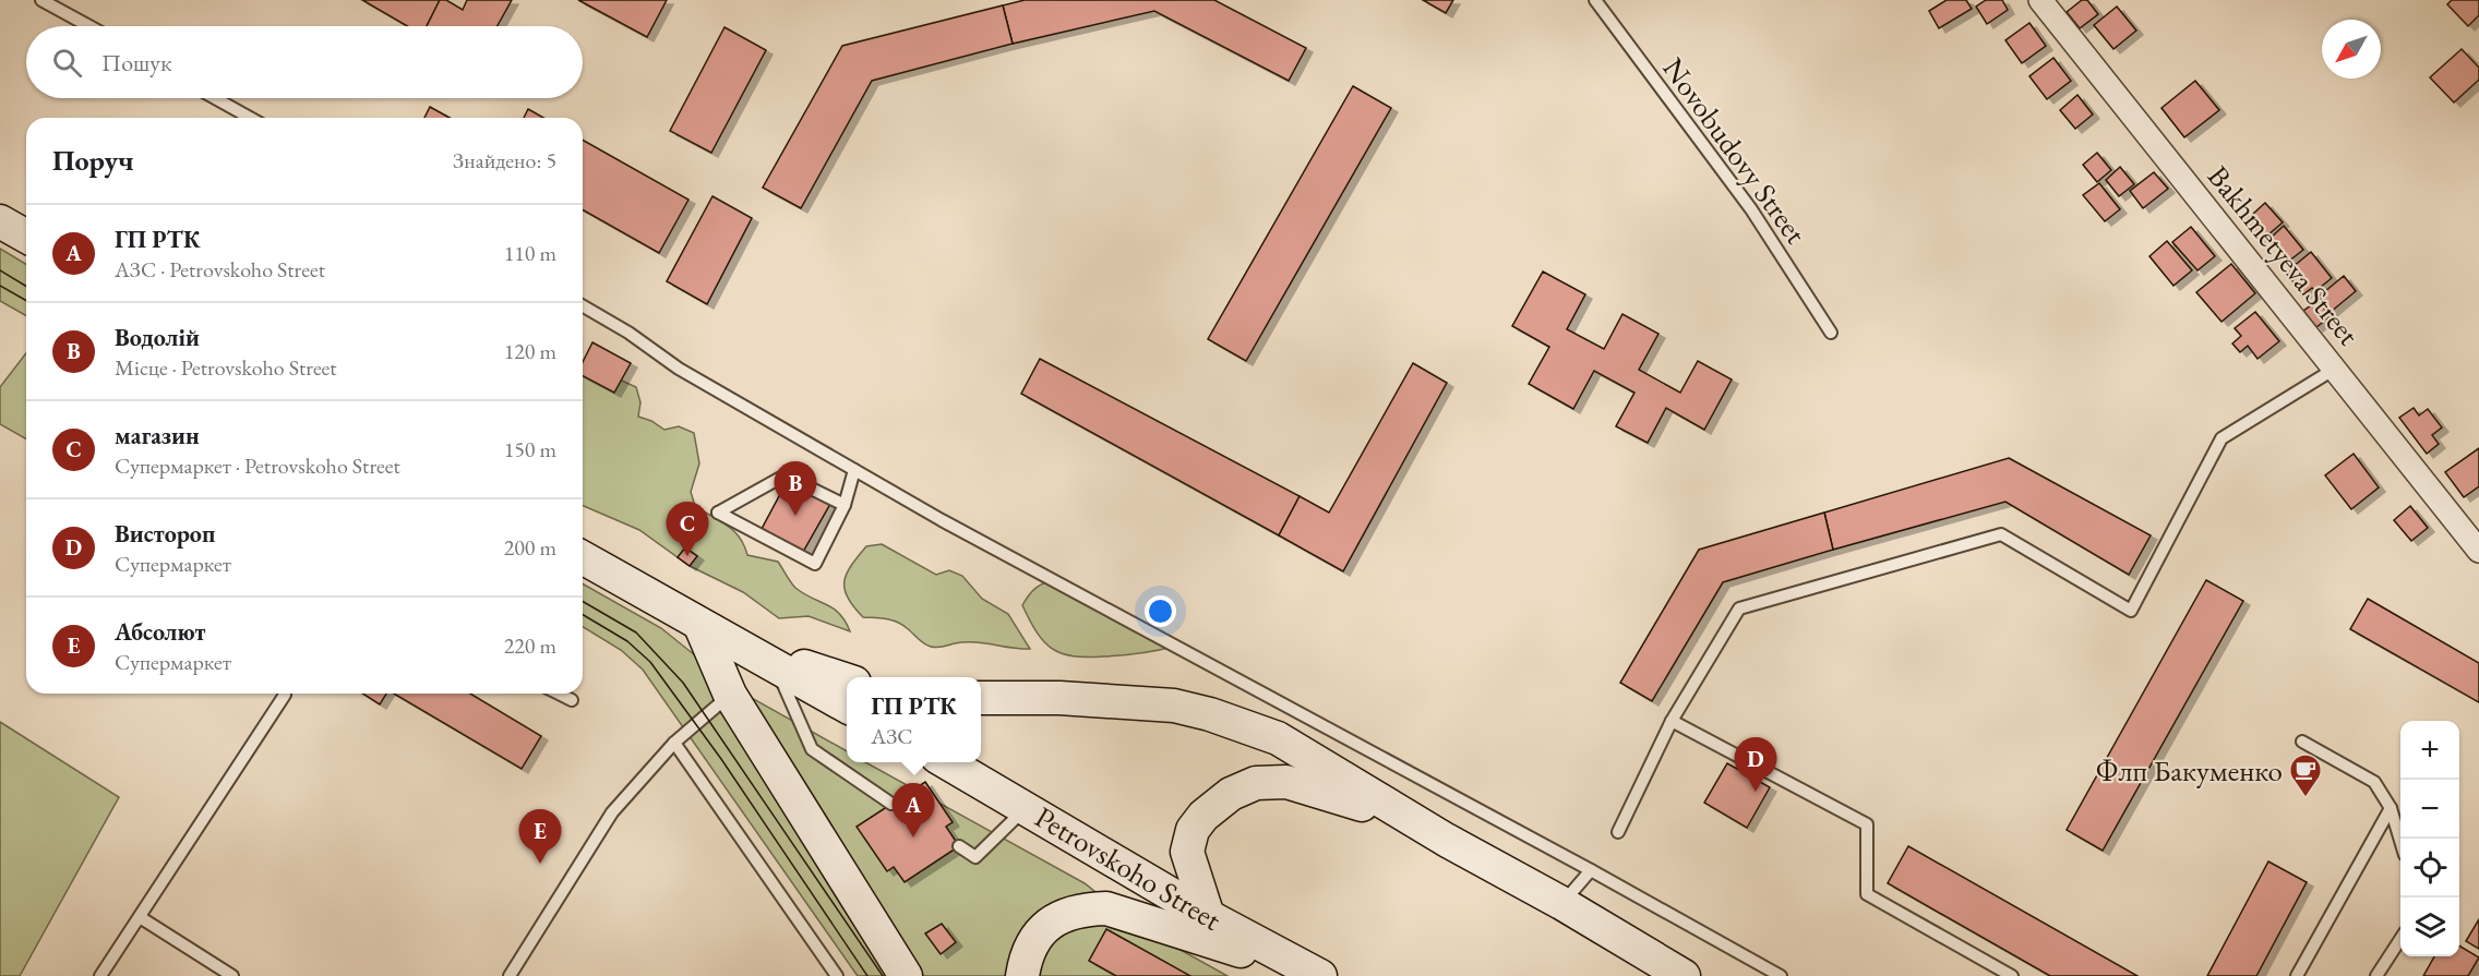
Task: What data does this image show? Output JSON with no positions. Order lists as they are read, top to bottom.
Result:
{
  "streets": {
    "main road": ["Petrovskoho Street"],
    "street": ["Bakhmetyeva Street"],
    "lane": ["Novobudovy Street"]
  },
  "places": {
    "cafe": ["Флп Бакуменко"]
  },
  "north": "bottom left",
  "page": {
    "search": "Пошук",
    "heading": ["Поруч", "Знайдено: 5"],
    "list": [
      {
        "mark": "A",
        "name": "ГП РТК",
        "note": "АЗС · Petrovskoho Street",
        "value": "110 m"
      },
      {
        "mark": "B",
        "name": "Водолій",
        "note": "Місце · Petrovskoho Street",
        "value": "120 m"
      },
      {
        "mark": "C",
        "name": "магазин",
        "note": "Супермаркет · Petrovskoho Street",
        "value": "150 m"
      },
      {
        "mark": "D",
        "name": "Вистороп",
        "note": "Супермаркет",
        "value": "200 m"
      },
      {
        "mark": "E",
        "name": "Абсолют",
        "note": "Супермаркет",
        "value": "220 m"
      }
    ],
    "pins": [
      "B",
      "C",
      "D",
      "A",
      "E"
    ],
    "popup": ["ГП РТК", "АЗС"],
    "map_buttons": ["+", "−"]
  }
}
